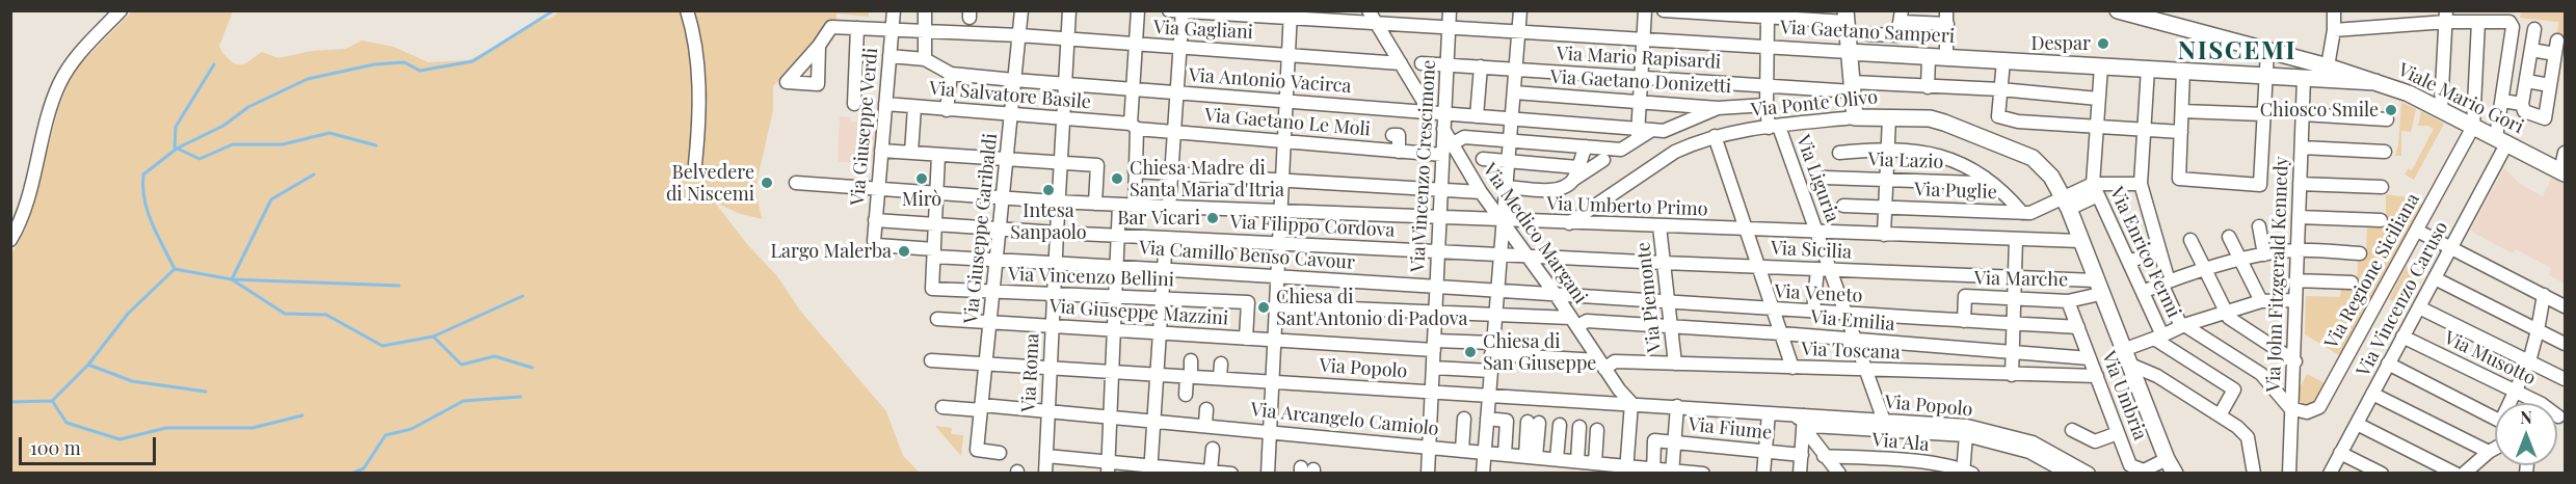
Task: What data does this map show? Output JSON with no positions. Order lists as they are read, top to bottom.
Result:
{
  "streets": {
    "main road": ["Via Gaetano Samperi", "Viale Mario Gori", "Via Ponte Olivo"],
    "street": [
      "Via Gagliani",
      "Via Mario Rapisardi",
      "Via Antonio Vacirca",
      "Via Gaetano Donizetti",
      "Via Salvatore Basile",
      "Via Gaetano Le Moli",
      "Via Giuseppe Verdi",
      "Via Lazio",
      "Via Vincenzo Crescimone",
      "Via Liguria",
      "Via Puglie",
      "Via Umberto Primo",
      "Via Filippo Cordova",
      "Via Giuseppe Garibaldi",
      "Via Medico Margani",
      "Via Sicilia",
      "Via Enrico Fermi",
      "Via Camillo Benso Cavour",
      "Via Regione Siciliana",
      "Via John Fitzgerald Kennedy",
      "Via Vincenzo Bellini",
      "Via Marche",
      "Via Veneto",
      "Via Piemonte",
      "Via Vincenzo Caruso",
      "Via Giuseppe Mazzini",
      "Via Emilia",
      "Via Toscana",
      "Via Musotto",
      "Via Popolo",
      "Via Roma",
      "Via Umbria",
      "Via Arcangelo Camiolo",
      "Via Fiume",
      "Via Ala"
    ]
  },
  "crossings": [
    ["Via Gagliani", "Via Giuseppe Verdi"],
    ["Via Gagliani", "Via Giuseppe Garibaldi"],
    ["Via Gagliani", "Via Roma"],
    ["Via Gaetano Samperi", "Viale Mario Gori"],
    ["Via Gaetano Samperi", "Via Vincenzo Crescimone"],
    ["Via Gaetano Samperi", "Via Liguria"],
    ["Via Gaetano Samperi", "Via John Fitzgerald Kennedy"],
    ["Via Mario Rapisardi", "Via Vincenzo Crescimone"],
    ["Via Mario Rapisardi", "Via Liguria"],
    ["Via Antonio Vacirca", "Via Gaetano Donizetti"],
    ["Via Antonio Vacirca", "Via Gaetano Le Moli"],
    ["Via Antonio Vacirca", "Via Giuseppe Verdi"],
    ["Via Antonio Vacirca", "Via Vincenzo Crescimone"],
    ["Via Antonio Vacirca", "Via Giuseppe Garibaldi"],
    ["Via Antonio Vacirca", "Via Roma"],
    ["Via Gaetano Donizetti", "Via Liguria"],
    ["Via Salvatore Basile", "Via Gaetano Le Moli"],
    ["Via Salvatore Basile", "Via Giuseppe Verdi"],
    ["Via Salvatore Basile", "Via Giuseppe Garibaldi"],
    ["Via Salvatore Basile", "Via Roma"],
    ["Viale Mario Gori", "Via Regione Siciliana"],
    ["Viale Mario Gori", "Via John Fitzgerald Kennedy"],
    ["Viale Mario Gori", "Via Vincenzo Caruso"],
    ["Via Ponte Olivo", "Via Liguria"],
    ["Via Ponte Olivo", "Via Puglie"],
    ["Via Ponte Olivo", "Via Umberto Primo"],
    ["Via Ponte Olivo", "Via Sicilia"],
    ["Via Ponte Olivo", "Via Marche"],
    ["Via Ponte Olivo", "Via Umbria"],
    ["Via Gaetano Le Moli", "Via Vincenzo Crescimone"],
    ["Via Gaetano Le Moli", "Via Medico Margani"],
    ["Via Giuseppe Verdi", "Via Umberto Primo"],
    ["Via Giuseppe Verdi", "Via Filippo Cordova"],
    ["Via Giuseppe Verdi", "Via Camillo Benso Cavour"],
    ["Via Vincenzo Crescimone", "Via Umberto Primo"],
    ["Via Vincenzo Crescimone", "Via Filippo Cordova"],
    ["Via Vincenzo Crescimone", "Via Medico Margani"],
    ["Via Vincenzo Crescimone", "Via Camillo Benso Cavour"],
    ["Via Vincenzo Crescimone", "Via Giuseppe Mazzini"],
    ["Via Vincenzo Crescimone", "Via Emilia"],
    ["Via Vincenzo Crescimone", "Via Popolo"],
    ["Via Vincenzo Crescimone", "Via Arcangelo Camiolo"],
    ["Via Liguria", "Via Umberto Primo"],
    ["Via Liguria", "Via Sicilia"],
    ["Via Liguria", "Via Veneto"],
    ["Via Liguria", "Via Emilia"],
    ["Via Liguria", "Via Toscana"],
    ["Via Liguria", "Via Popolo"],
    ["Via Puglie", "Via Enrico Fermi"],
    ["Via Umberto Primo", "Via Giuseppe Garibaldi"],
    ["Via Umberto Primo", "Via Medico Margani"],
    ["Via Umberto Primo", "Via Piemonte"],
    ["Via Umberto Primo", "Via Roma"],
    ["Via Filippo Cordova", "Via Giuseppe Garibaldi"],
    ["Via Filippo Cordova", "Via Medico Margani"],
    ["Via Filippo Cordova", "Via Sicilia"],
    ["Via Filippo Cordova", "Via Roma"],
    ["Via Giuseppe Garibaldi", "Via Camillo Benso Cavour"],
    ["Via Giuseppe Garibaldi", "Via Vincenzo Bellini"],
    ["Via Giuseppe Garibaldi", "Via Giuseppe Mazzini"],
    ["Via Giuseppe Garibaldi", "Via Popolo"],
    ["Via Giuseppe Garibaldi", "Via Arcangelo Camiolo"],
    ["Via Medico Margani", "Via Sicilia"],
    ["Via Medico Margani", "Via Camillo Benso Cavour"],
    ["Via Medico Margani", "Via Veneto"],
    ["Via Medico Margani", "Via Emilia"],
    ["Via Medico Margani", "Via Toscana"],
    ["Via Medico Margani", "Via Popolo"],
    ["Via Sicilia", "Via Marche"],
    ["Via Sicilia", "Via Piemonte"],
    ["Via Camillo Benso Cavour", "Via Vincenzo Bellini"],
    ["Via Camillo Benso Cavour", "Via Veneto"],
    ["Via Camillo Benso Cavour", "Via Roma"],
    ["Via Regione Siciliana", "Via John Fitzgerald Kennedy"],
    ["Via Vincenzo Bellini", "Via Giuseppe Mazzini"],
    ["Via Vincenzo Bellini", "Via Roma"],
    ["Via Marche", "Via Veneto"],
    ["Via Marche", "Via Umbria"],
    ["Via Veneto", "Via Piemonte"],
    ["Via Veneto", "Via Umbria"],
    ["Via Piemonte", "Via Emilia"],
    ["Via Piemonte", "Via Toscana"],
    ["Via Vincenzo Caruso", "Via Musotto"],
    ["Via Giuseppe Mazzini", "Via Toscana"],
    ["Via Giuseppe Mazzini", "Via Roma"],
    ["Via Emilia", "Via Umbria"],
    ["Via Toscana", "Via Umbria"],
    ["Via Popolo", "Via Roma"],
    ["Via Roma", "Via Arcangelo Camiolo"],
    ["Via Arcangelo Camiolo", "Via Fiume"]
  ],
  "districts": ["NISCEMI"],
  "places": [
    "Despar",
    "Chiosco Smile",
    "Mirò",
    "Chiesa Madre di Santa Maria d'Itria",
    "Belvedere di Niscemi",
    "Intesa Sanpaolo",
    "Bar Vicari",
    "Largo Malerba",
    "Chiesa di Sant'Antonio di Padova",
    "Chiesa di San Giuseppe"
  ],
  "scale_bar": "100 m",
  "north": "top"
}
